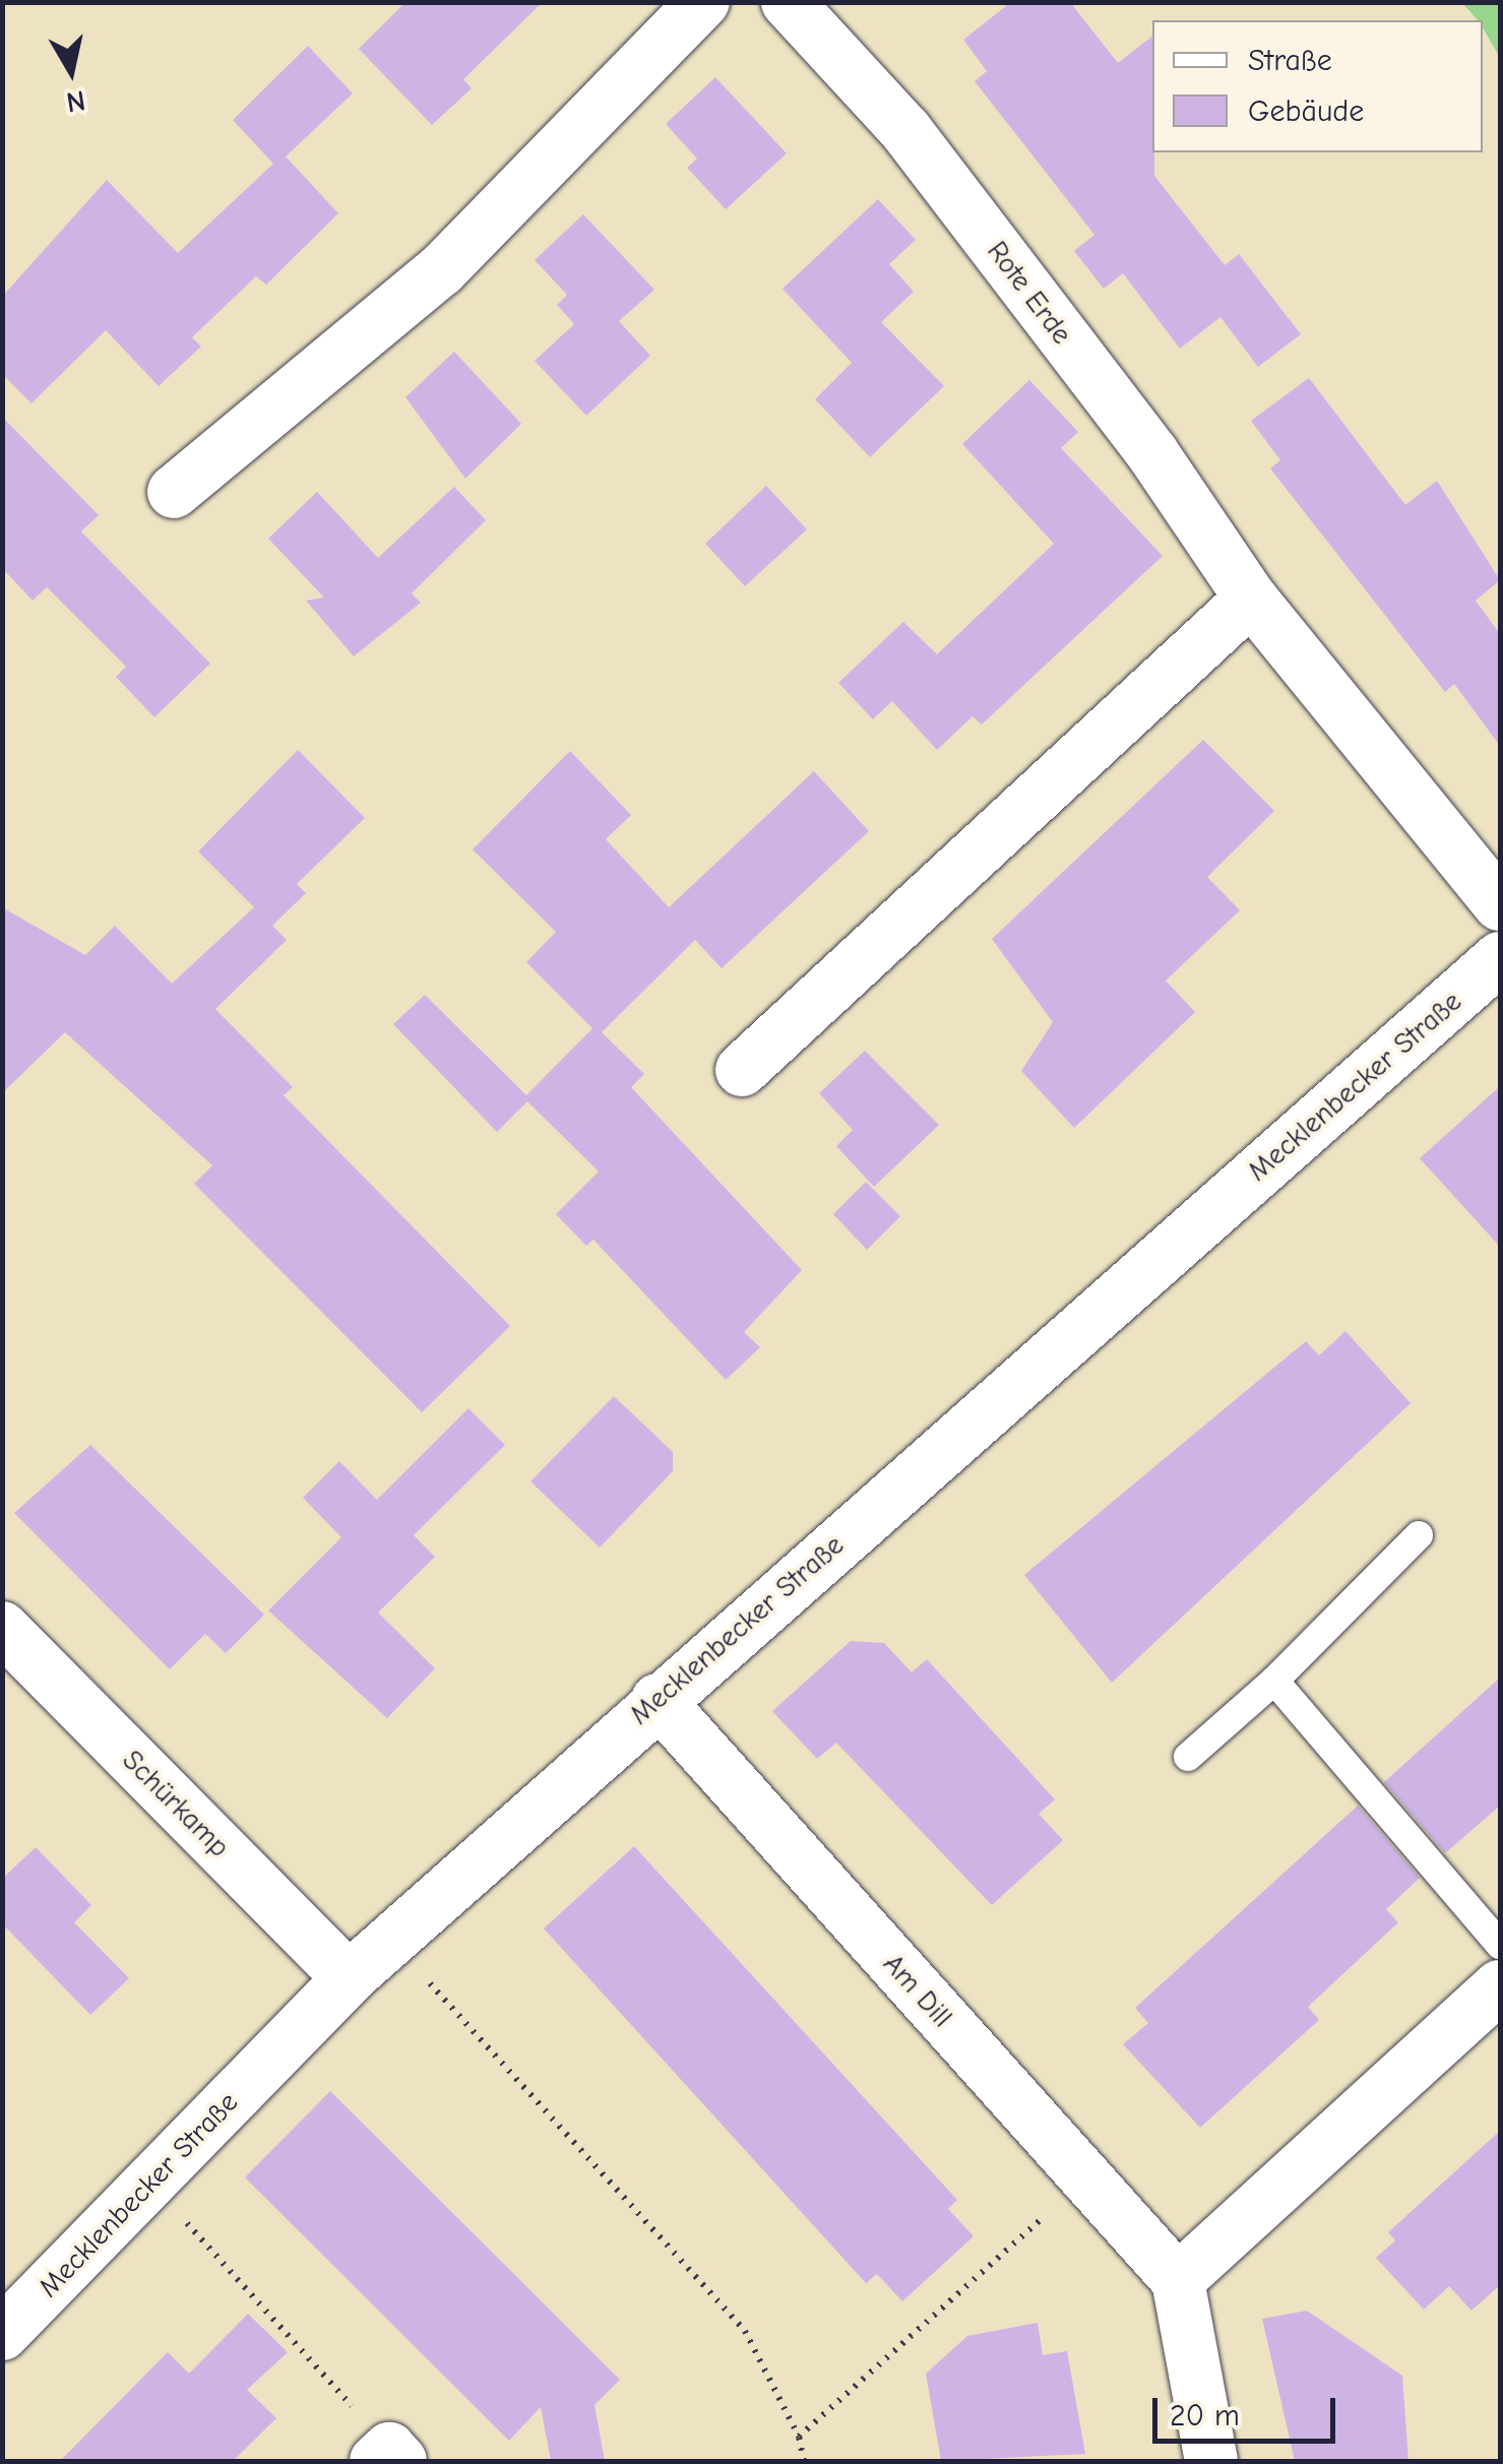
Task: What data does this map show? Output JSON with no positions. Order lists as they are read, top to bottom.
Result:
{
  "streets": {
    "street": [
      "Rote Erde",
      "Mecklenbecker Straße",
      "Schürkamp",
      "Am Dill"
    ]
  },
  "crossings": [
    ["Mecklenbecker Straße", "Schürkamp"],
    ["Mecklenbecker Straße", "Am Dill"]
  ],
  "legend": ["Straße", "Gebäude"],
  "scale_bar": "20 m",
  "north": "bottom"
}
